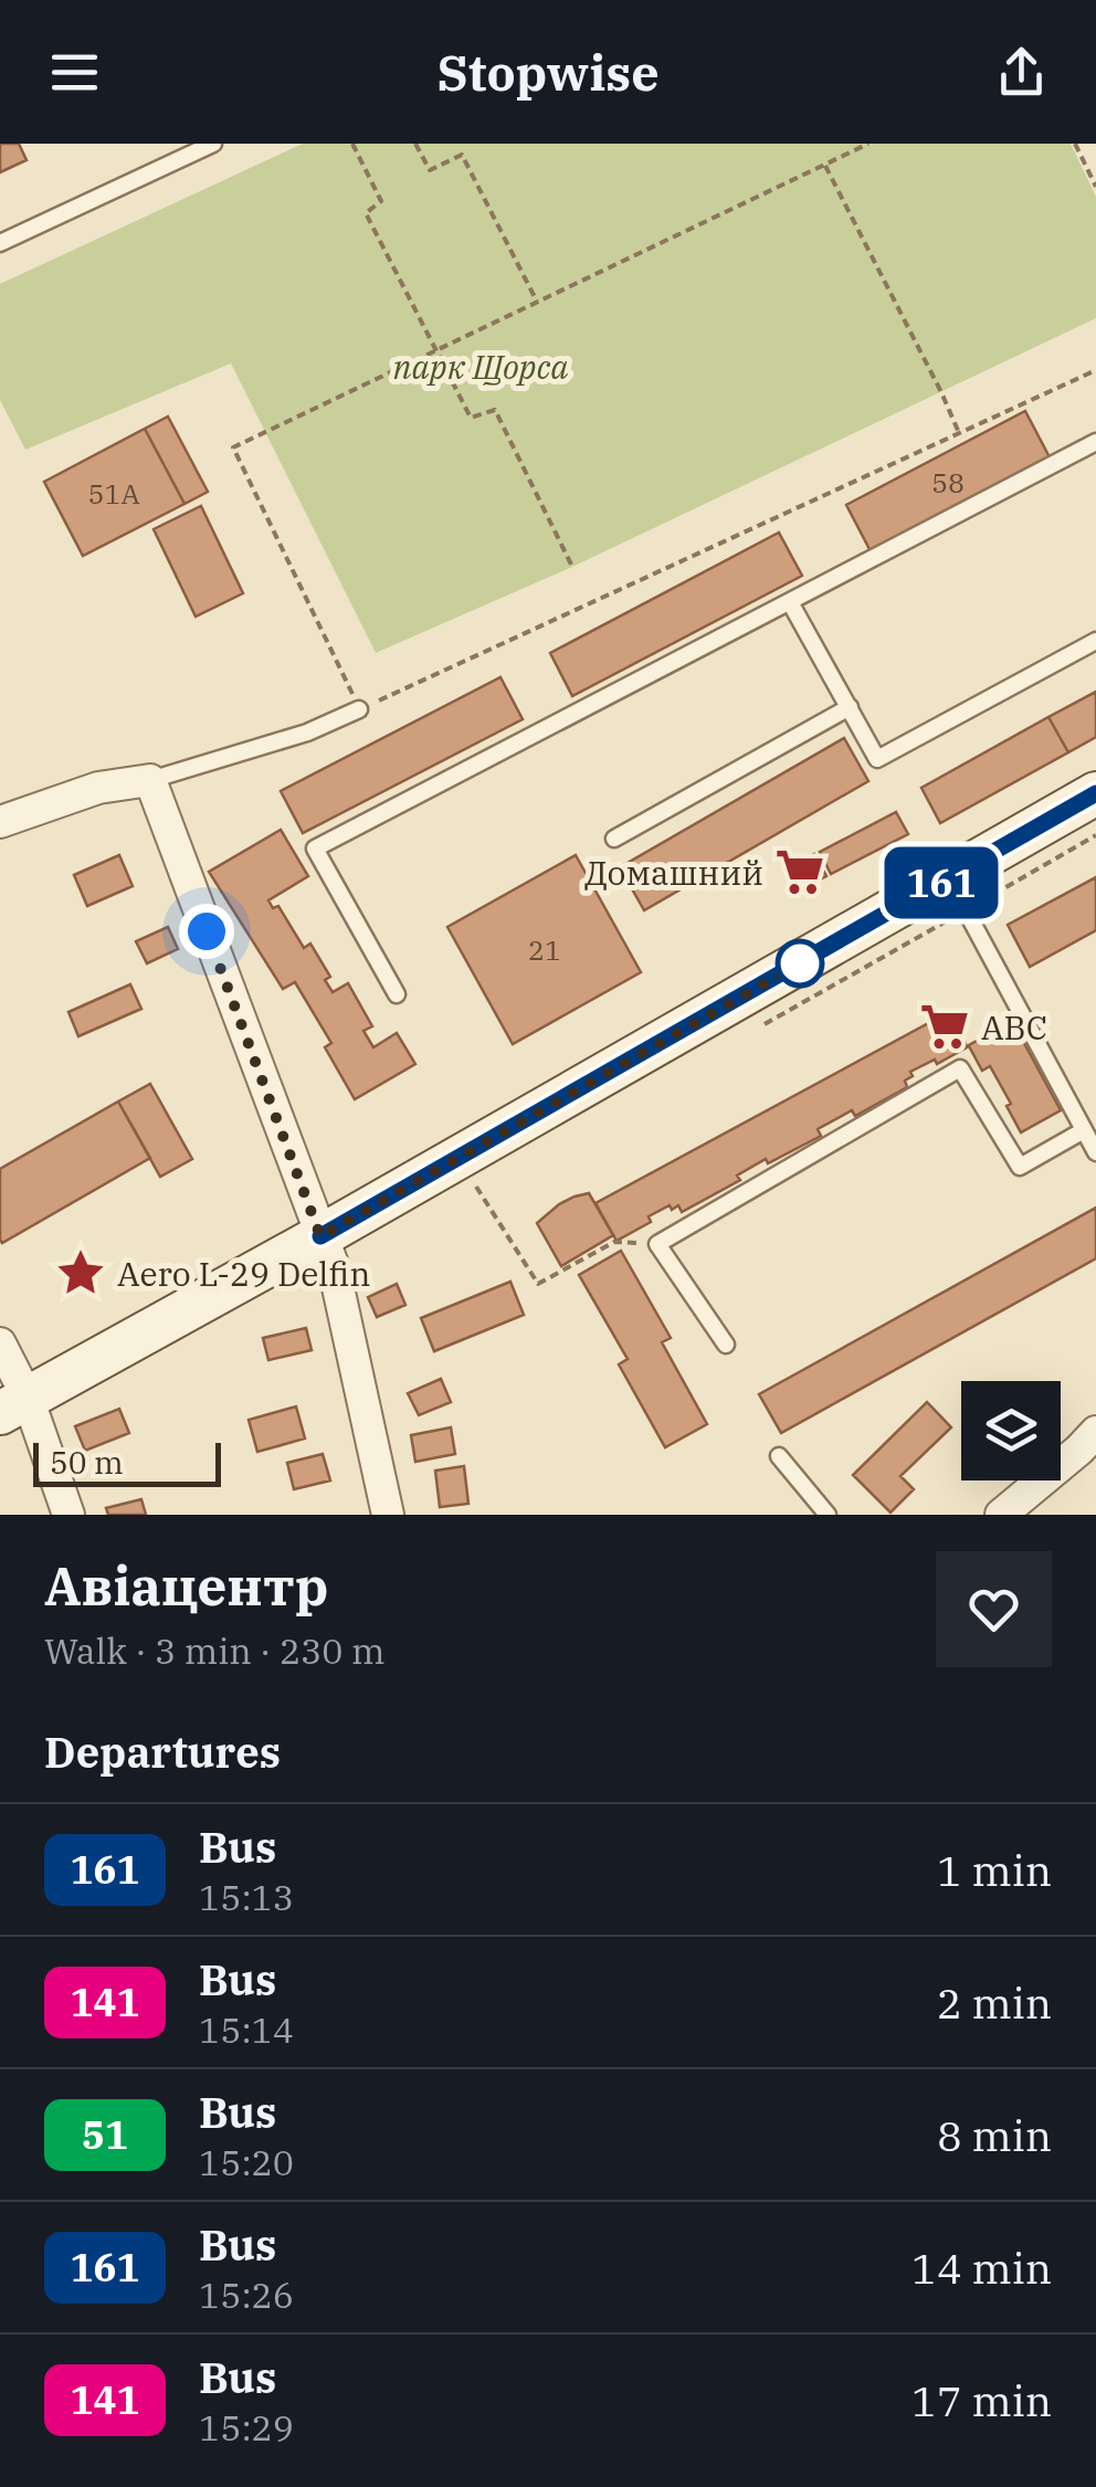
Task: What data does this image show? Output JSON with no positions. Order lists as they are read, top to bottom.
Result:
{
  "parks": ["парк Щорса"],
  "places": {
    "supermarket": ["Домашний", "ABC"],
    "place": ["Aero L-29 Delfin"]
  },
  "lines": ["bus line 161"],
  "house_numbers": ["58", "51А", "21"],
  "scale_bar": "50 m",
  "page": {
    "header": "Stopwise",
    "on_map": "161",
    "scale": "50 m",
    "heading": [
      ["Авіацентр", "Walk · 3 min · 230 m"],
      "Departures"
    ],
    "list": [
      {
        "mark": "161",
        "name": "Bus",
        "note": "15:13",
        "value": "1 min"
      },
      {
        "mark": "141",
        "name": "Bus",
        "note": "15:14",
        "value": "2 min"
      },
      {
        "mark": "51",
        "name": "Bus",
        "note": "15:20",
        "value": "8 min"
      },
      {
        "mark": "161",
        "name": "Bus",
        "note": "15:26",
        "value": "14 min"
      },
      {
        "mark": "141",
        "name": "Bus",
        "note": "15:29",
        "value": "17 min"
      }
    ]
  }
}
